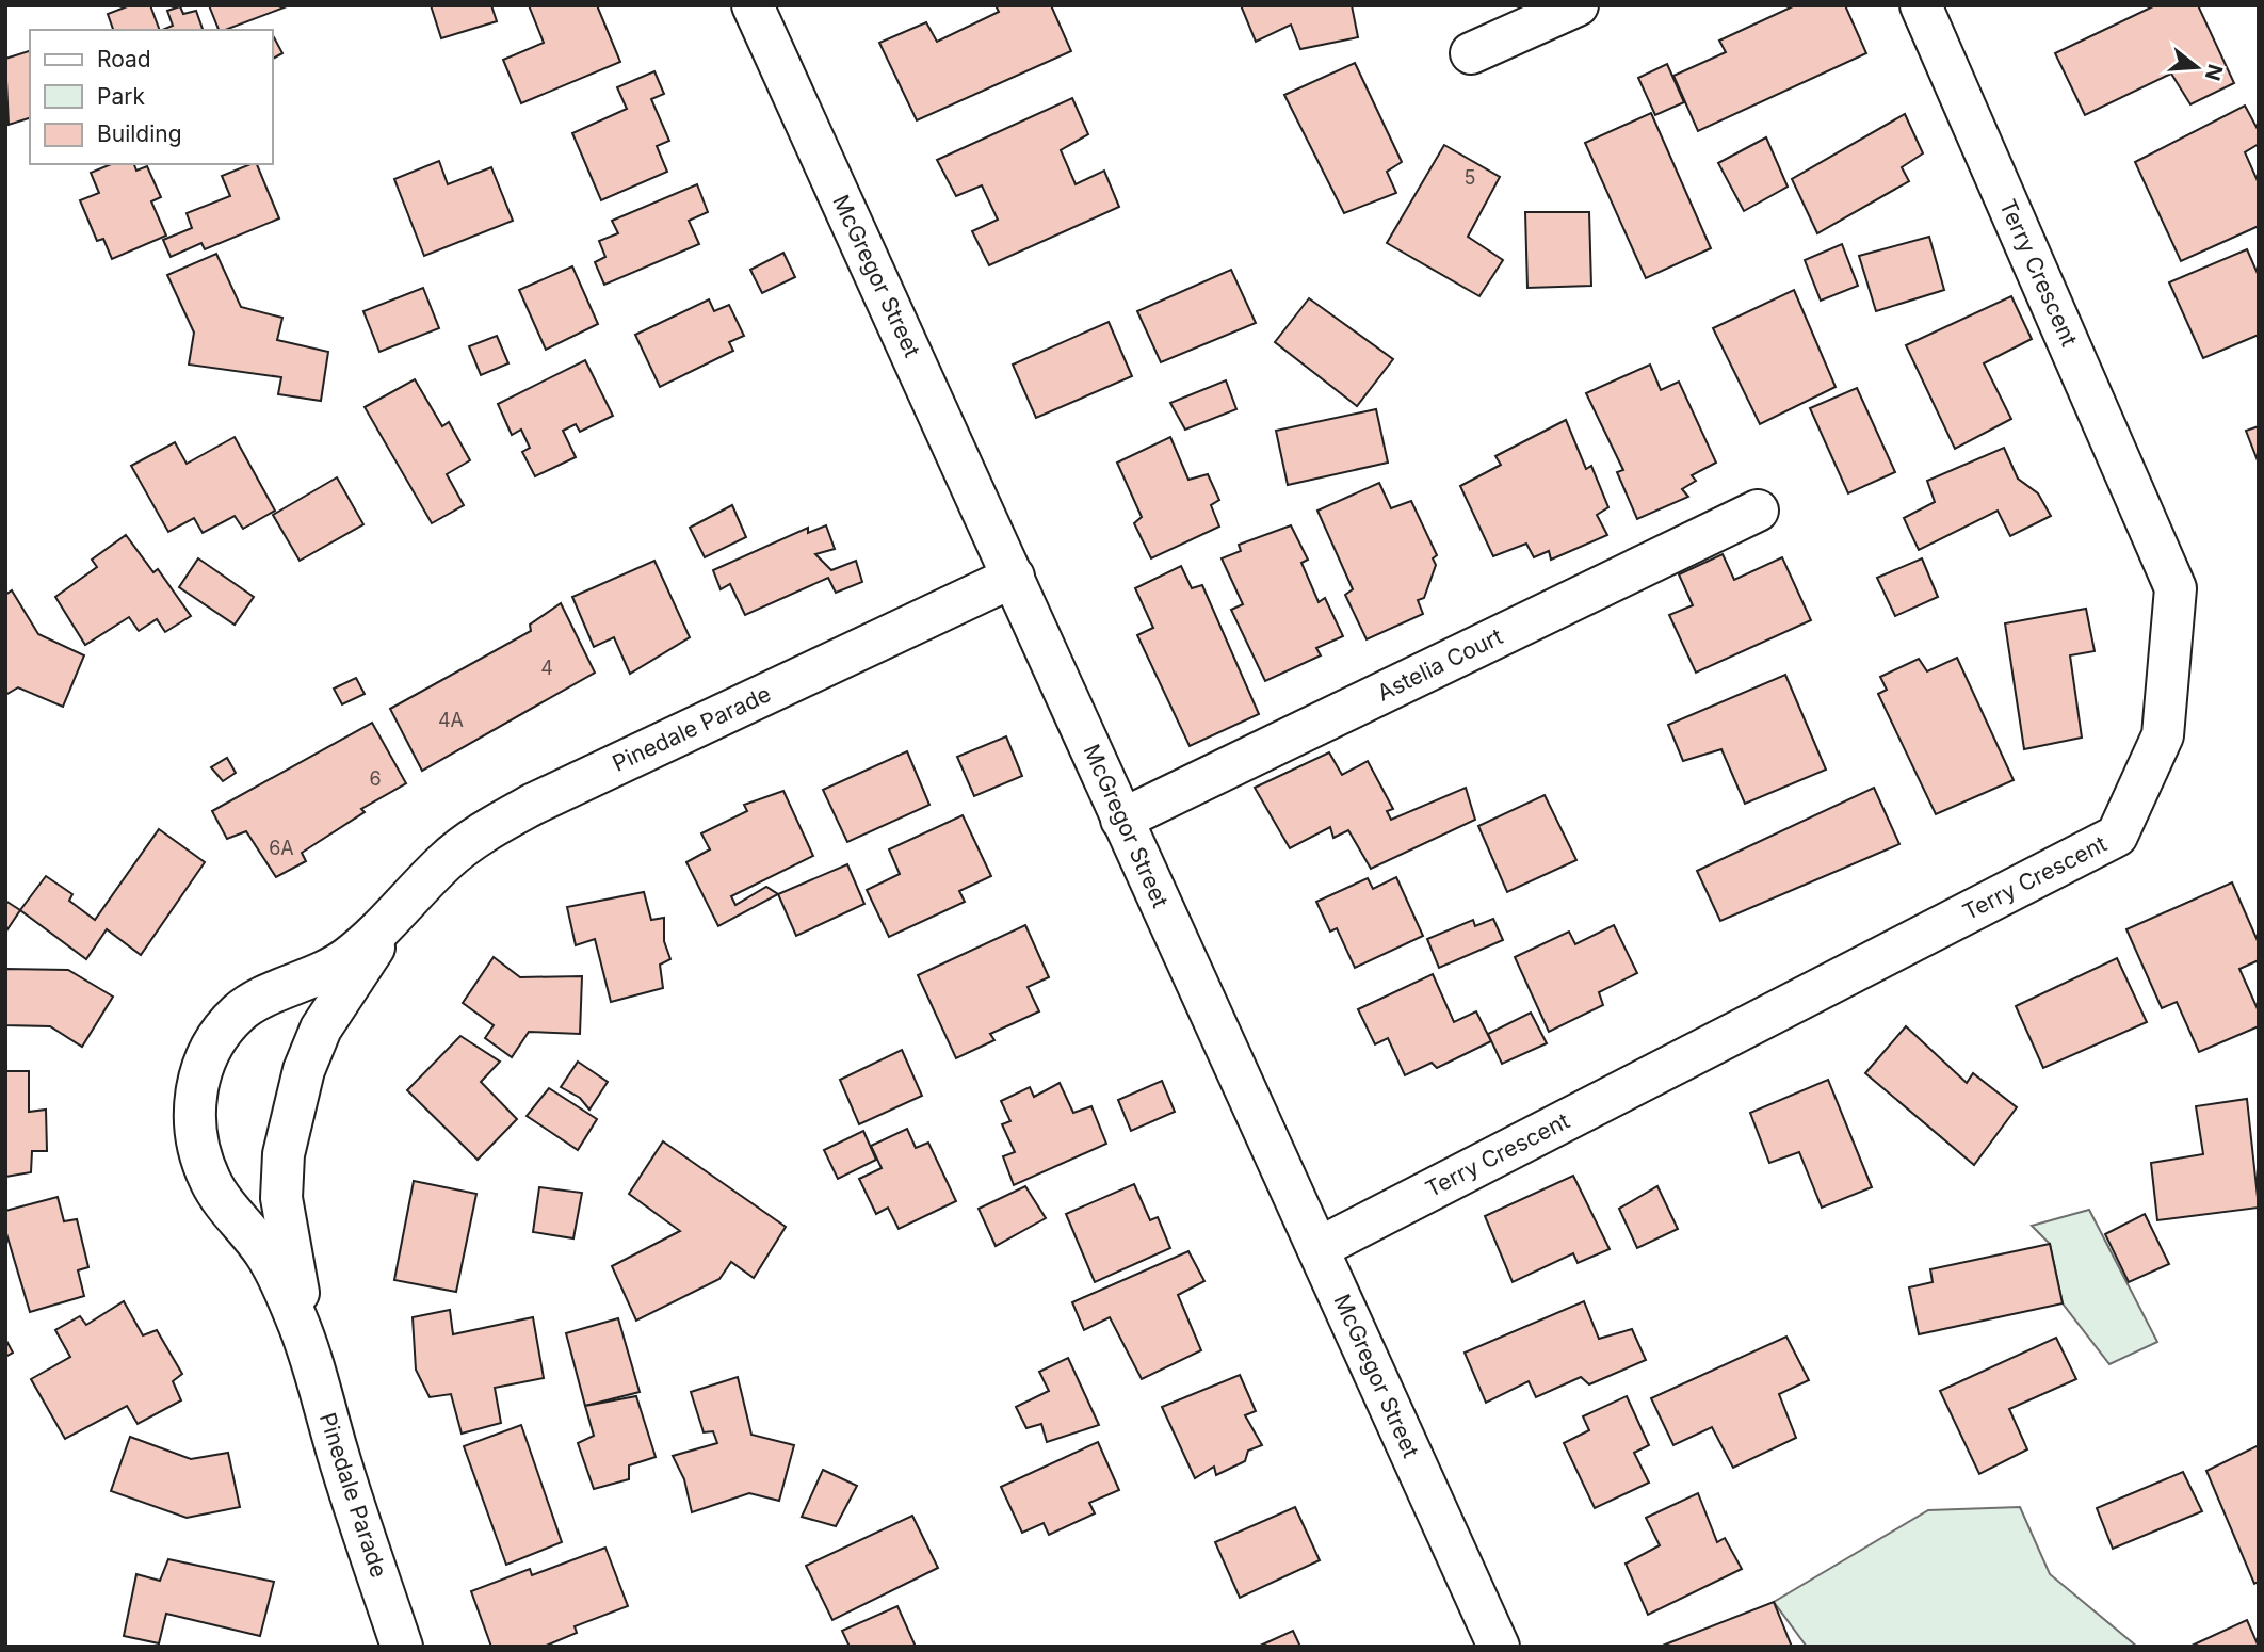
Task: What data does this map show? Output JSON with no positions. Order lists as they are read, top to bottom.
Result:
{
  "streets": {
    "street": [
      "Terry Crescent",
      "McGregor Street",
      "Astelia Court",
      "Pinedale Parade"
    ]
  },
  "crossings": [
    ["Terry Crescent", "McGregor Street"],
    ["McGregor Street", "Astelia Court"],
    ["McGregor Street", "Pinedale Parade"]
  ],
  "house_numbers": [
    "5",
    "4",
    "4A",
    "6",
    "6A"
  ],
  "legend": ["Road", "Park", "Building"],
  "north": "right"
}
